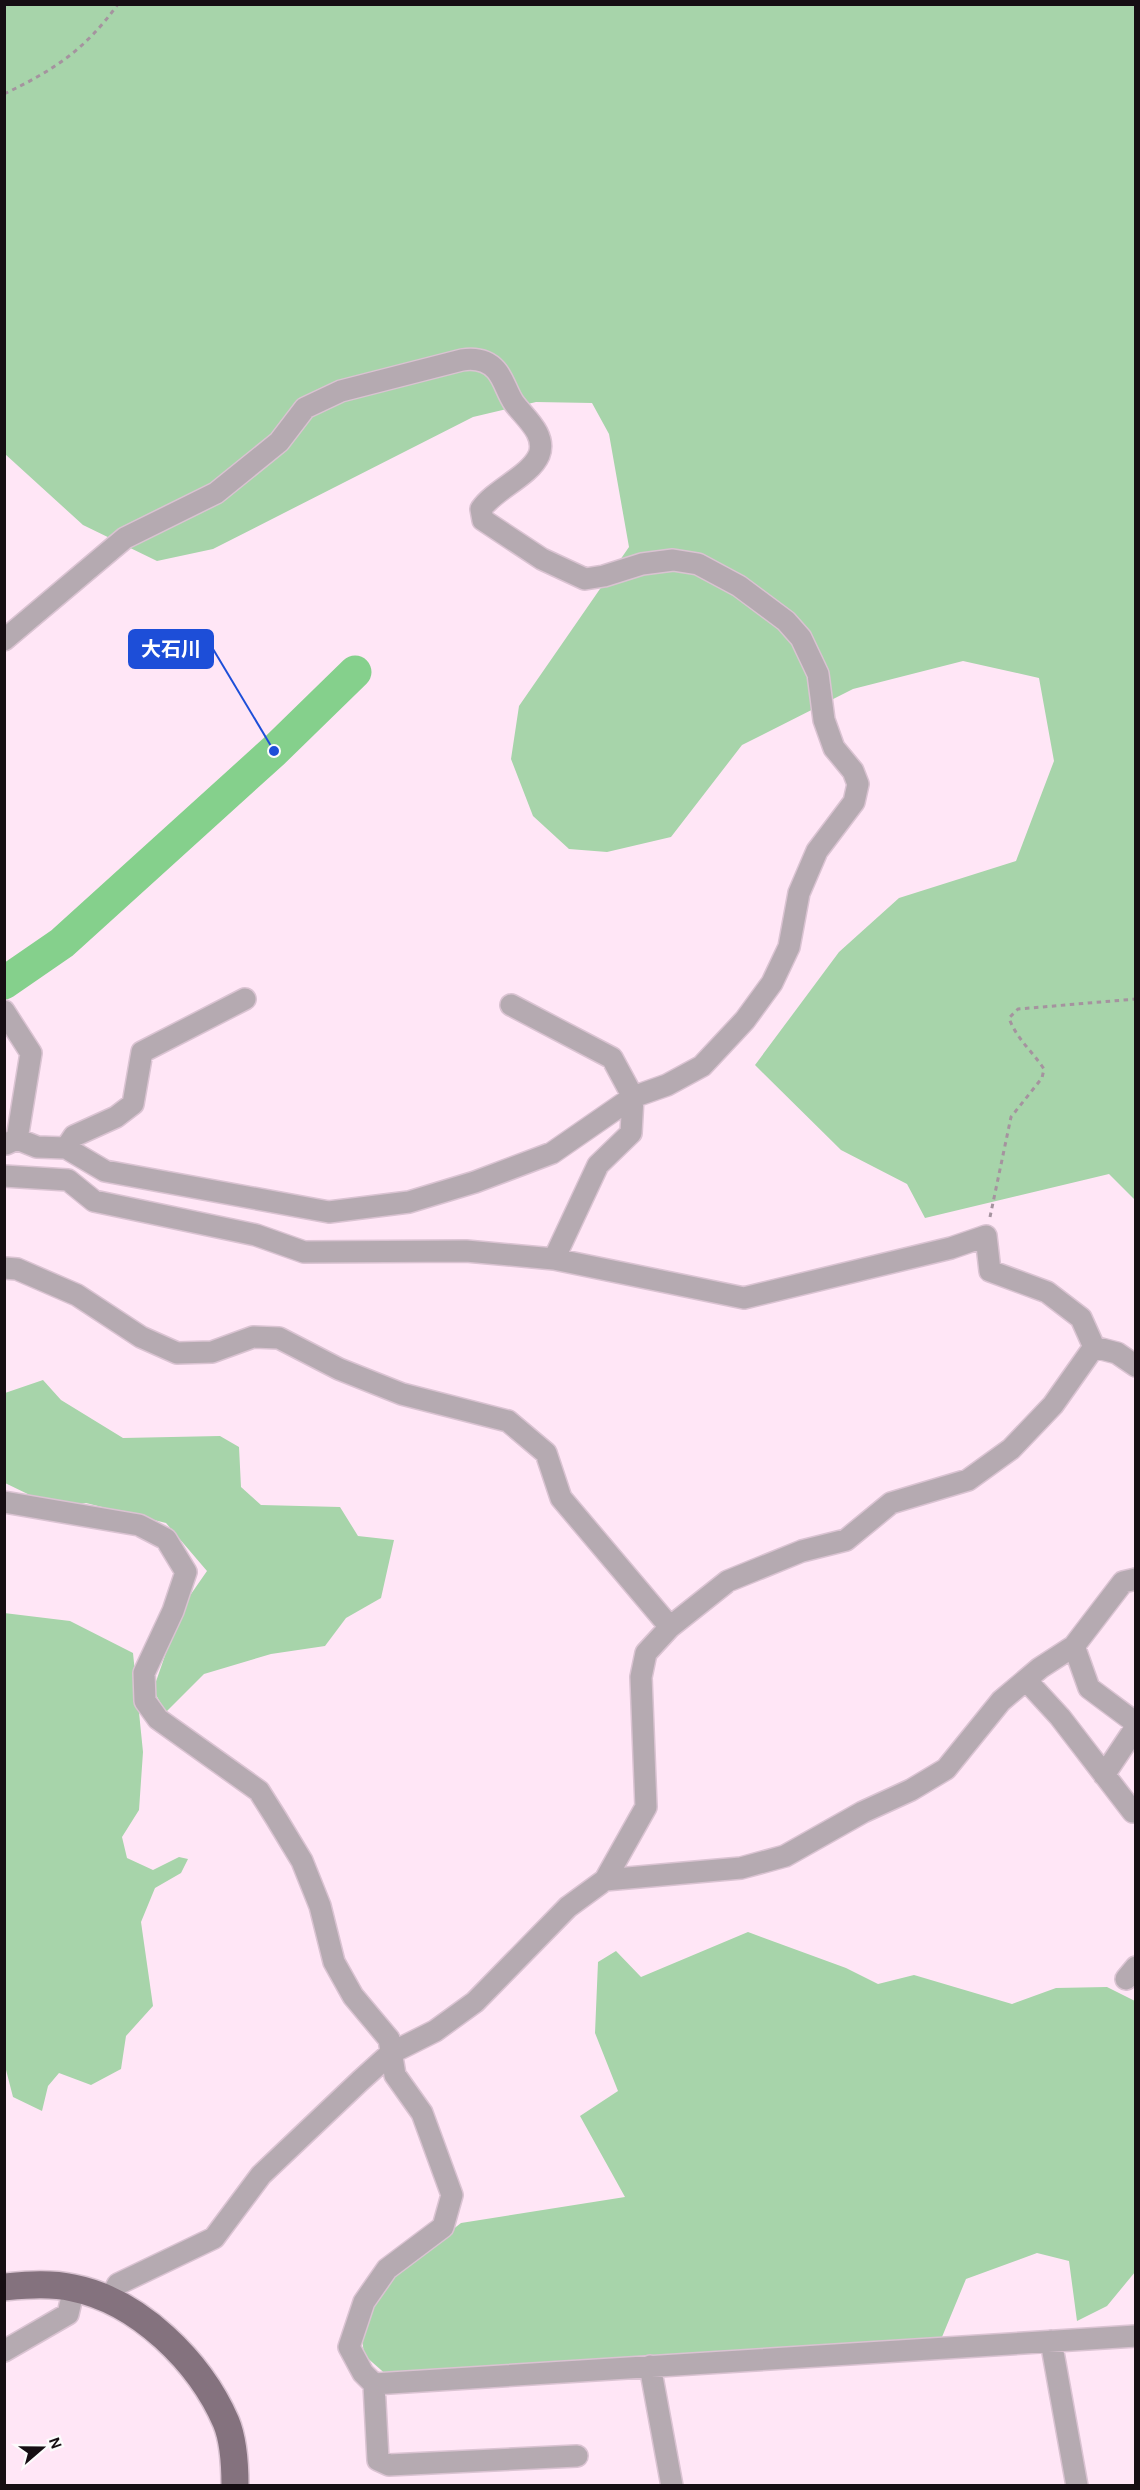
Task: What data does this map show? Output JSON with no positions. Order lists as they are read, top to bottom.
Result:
{
  "places": ["大石川"],
  "north": "right"
}
